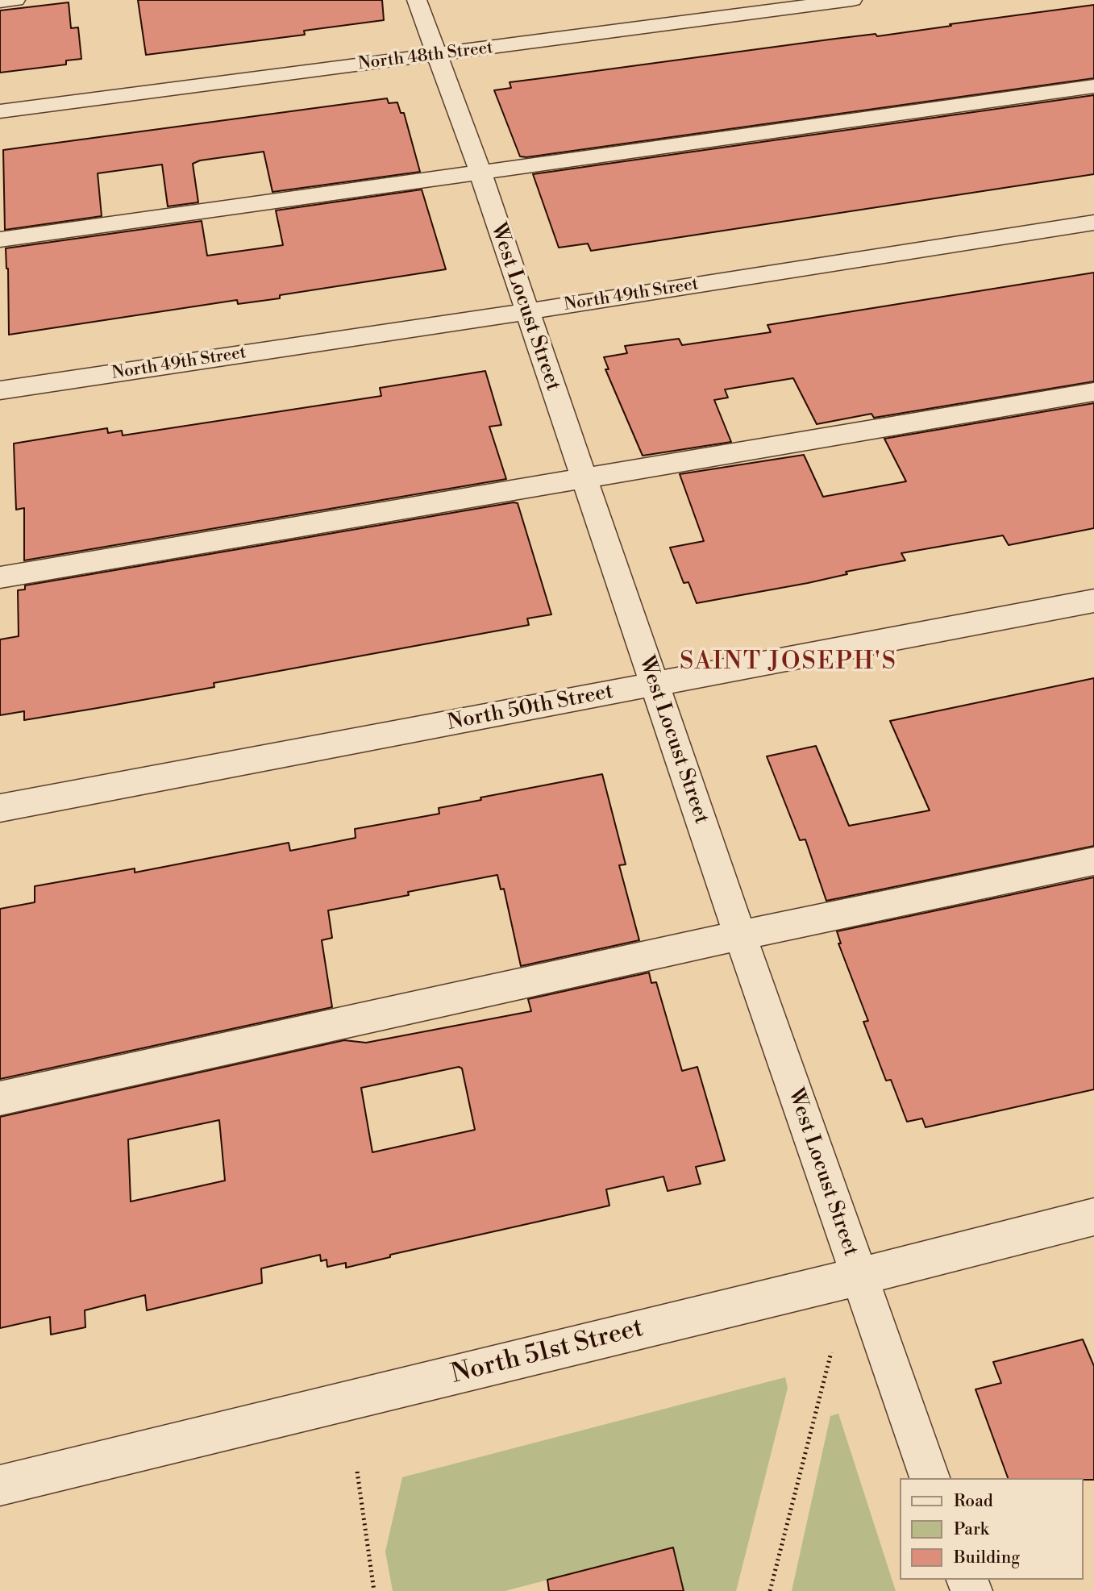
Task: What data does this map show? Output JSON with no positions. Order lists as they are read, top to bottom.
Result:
{
  "streets": {
    "street": [
      "North 48th Street",
      "North 49th Street",
      "West Locust Street",
      "North 50th Street",
      "North 51st Street"
    ]
  },
  "crossings": [
    ["North 48th Street", "West Locust Street"],
    ["North 49th Street", "West Locust Street"],
    ["West Locust Street", "North 50th Street"],
    ["West Locust Street", "North 51st Street"]
  ],
  "districts": ["SAINT JOSEPH'S"],
  "legend": ["Road", "Park", "Building"]
}
